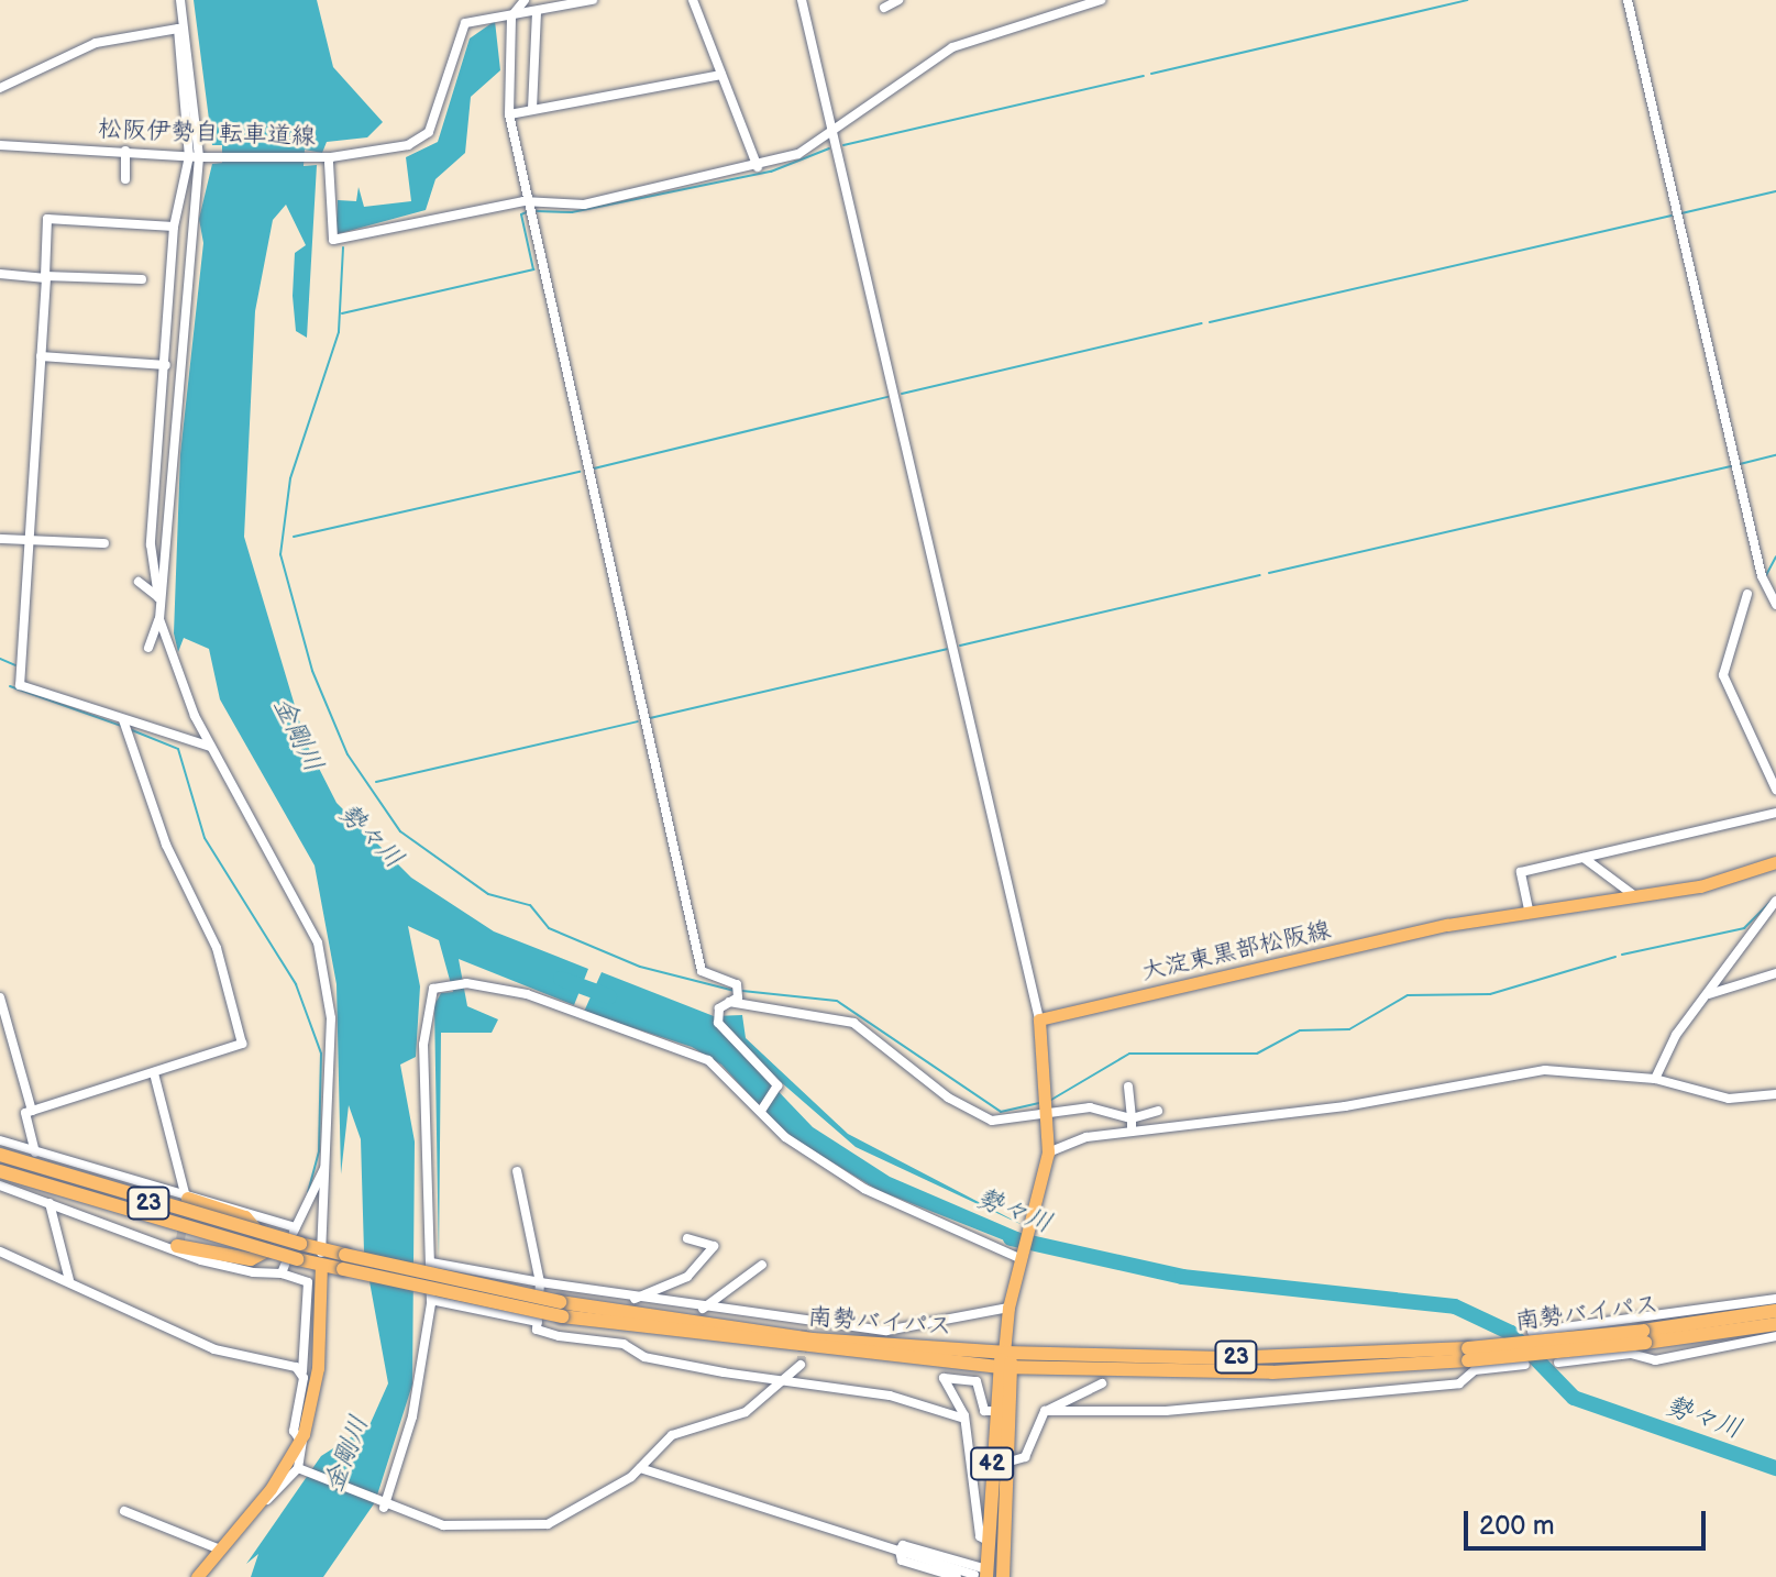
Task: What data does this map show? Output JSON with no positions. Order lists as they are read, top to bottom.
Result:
{
  "streets": {
    "highway": ["23", "南勢バイパス", "42"],
    "main road": ["大淀東黒部松阪線"],
    "street": ["松阪伊勢自転車道線"]
  },
  "crossings": [
    ["南勢バイパス", "42"]
  ],
  "water": ["金剛川", "勢々川"],
  "scale_bar": "200 m"
}
